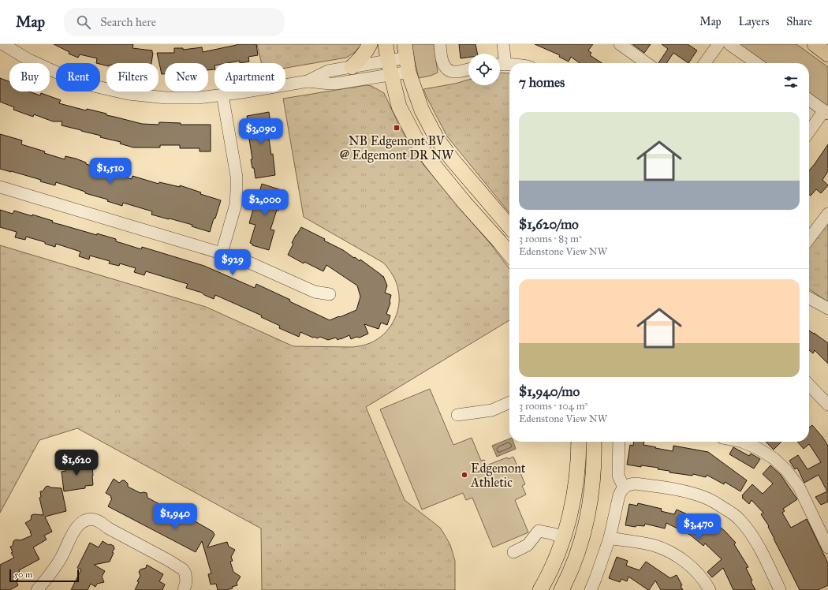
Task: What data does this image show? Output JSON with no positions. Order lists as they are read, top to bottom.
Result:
{
  "places": {
    "transit": ["NB Edgemont BV @ Edgemont DR NW"],
    "other": ["Edgemont Athletic"]
  },
  "scale_bar": "50 m",
  "page": {
    "header": "Map",
    "search": "Search here",
    "nav": ["Map", "Layers", "Share"],
    "chip": [
      "Buy",
      "Rent",
      "Filters",
      "New",
      "Apartment"
    ],
    "heading": "7 homes",
    "list": [
      {
        "name": "$1,620/mo",
        "note": "3 rooms · 83 m² · Edenstone View NW"
      },
      {
        "name": "$1,940/mo",
        "note": "3 rooms · 104 m² · Edenstone View NW"
      }
    ],
    "price": [
      "$3,090",
      "$1,510",
      "$2,000",
      "$929",
      "$1,620",
      "$1,940",
      "$3,470"
    ],
    "scale": "50 m"
  }
}
